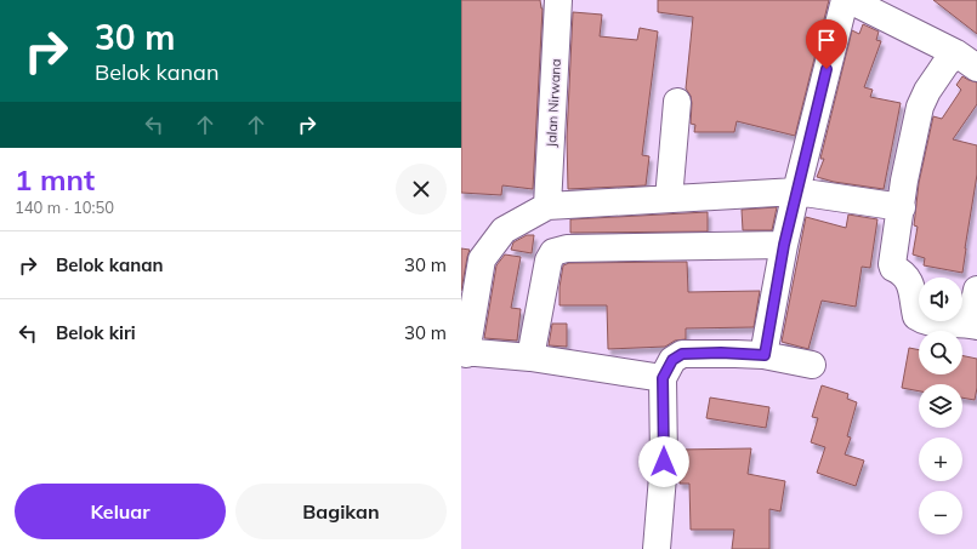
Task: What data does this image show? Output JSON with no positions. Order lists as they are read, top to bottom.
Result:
{
  "streets": {
    "street": ["Jalan Nirwana"]
  },
  "page": {
    "turn": ["30 m", "Belok kanan"],
    "heading": ["1 mnt", "140 m · 10:50"],
    "list": [
      {
        "name": "Belok kanan",
        "value": "30 m"
      },
      {
        "name": "Belok kiri",
        "value": "30 m"
      }
    ],
    "map_buttons": ["+", "−"],
    "buttons": ["Keluar", "Bagikan"]
  }
}
